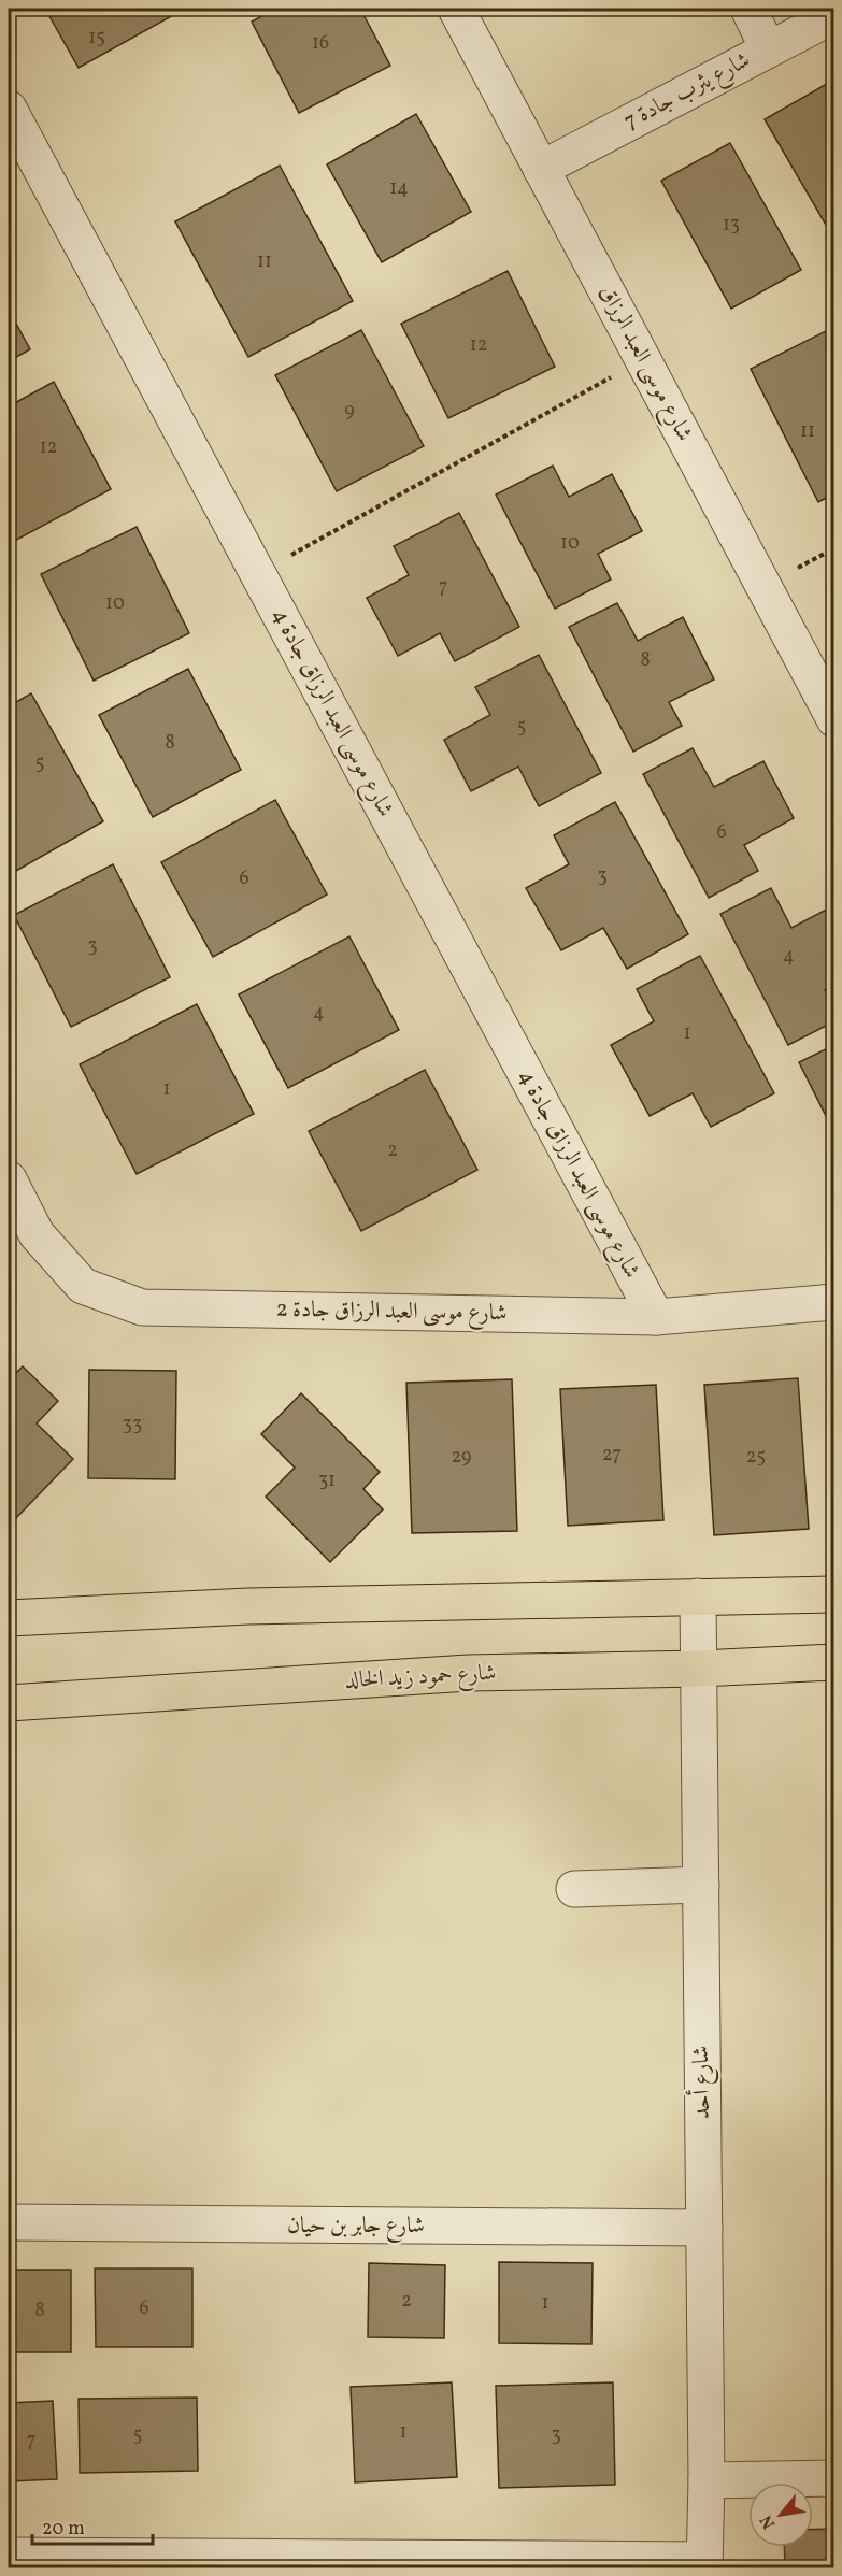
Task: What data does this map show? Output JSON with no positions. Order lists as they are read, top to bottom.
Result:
{
  "streets": {
    "main road": ["شارع حمود زيد الخالد"],
    "street": [
      "شارع يثرب جادة 7",
      "شارع موسى العبد الرزاق",
      "شارع موسى العبد الرزاق جادة 4",
      "شارع موسى العبد الرزاق جادة 2",
      "شارع أحد",
      "شارع جابر بن حيان"
    ]
  },
  "crossings": [
    ["شارع يثرب جادة 7", "شارع موسى العبد الرزاق"],
    ["شارع موسى العبد الرزاق جادة 4", "شارع موسى العبد الرزاق جادة 2"],
    ["شارع حمود زيد الخالد", "شارع أحد"],
    ["شارع أحد", "شارع جابر بن حيان"]
  ],
  "house_numbers": [
    "15",
    "16",
    "14",
    "13",
    "11",
    "12",
    "9",
    "11",
    "12",
    "10",
    "7",
    "10",
    "8",
    "5",
    "8",
    "5",
    "6",
    "3",
    "6",
    "3",
    "4",
    "4",
    "1",
    "1",
    "2",
    "33",
    "27",
    "29",
    "25",
    "31",
    "2",
    "1",
    "6",
    "8",
    "1",
    "5",
    "3",
    "7"
  ],
  "scale_bar": "20 m",
  "north": "bottom left"
}
